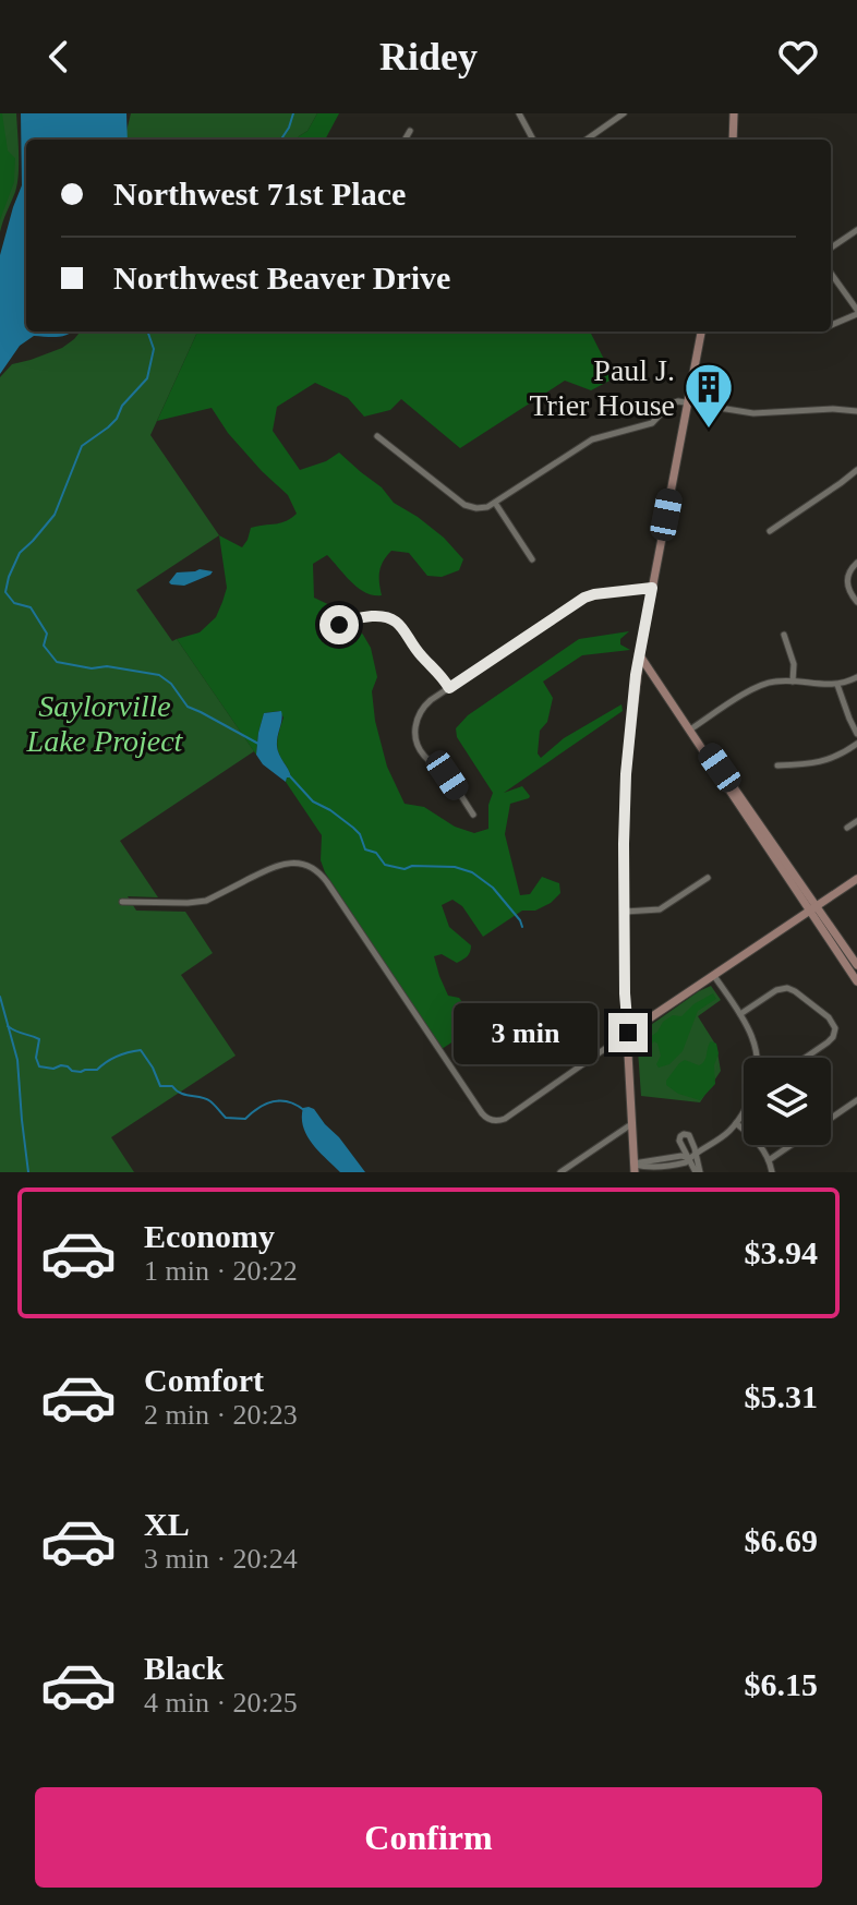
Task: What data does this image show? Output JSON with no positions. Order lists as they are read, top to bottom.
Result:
{
  "parks": ["Saylorville Lake Project"],
  "places": {
    "building": ["Paul J. Trier House"]
  },
  "page": {
    "header": "Ridey",
    "banner": ["Northwest 71st Place", "Northwest Beaver Drive"],
    "bubble": "3 min",
    "list": [
      {
        "name": "Economy",
        "note": "1 min · 20:22",
        "value": "$3.94"
      },
      {
        "name": "Comfort",
        "note": "2 min · 20:23",
        "value": "$5.31"
      },
      {
        "name": "XL",
        "note": "3 min · 20:24",
        "value": "$6.69"
      },
      {
        "name": "Black",
        "note": "4 min · 20:25",
        "value": "$6.15"
      }
    ],
    "buttons": "Confirm"
  }
}
